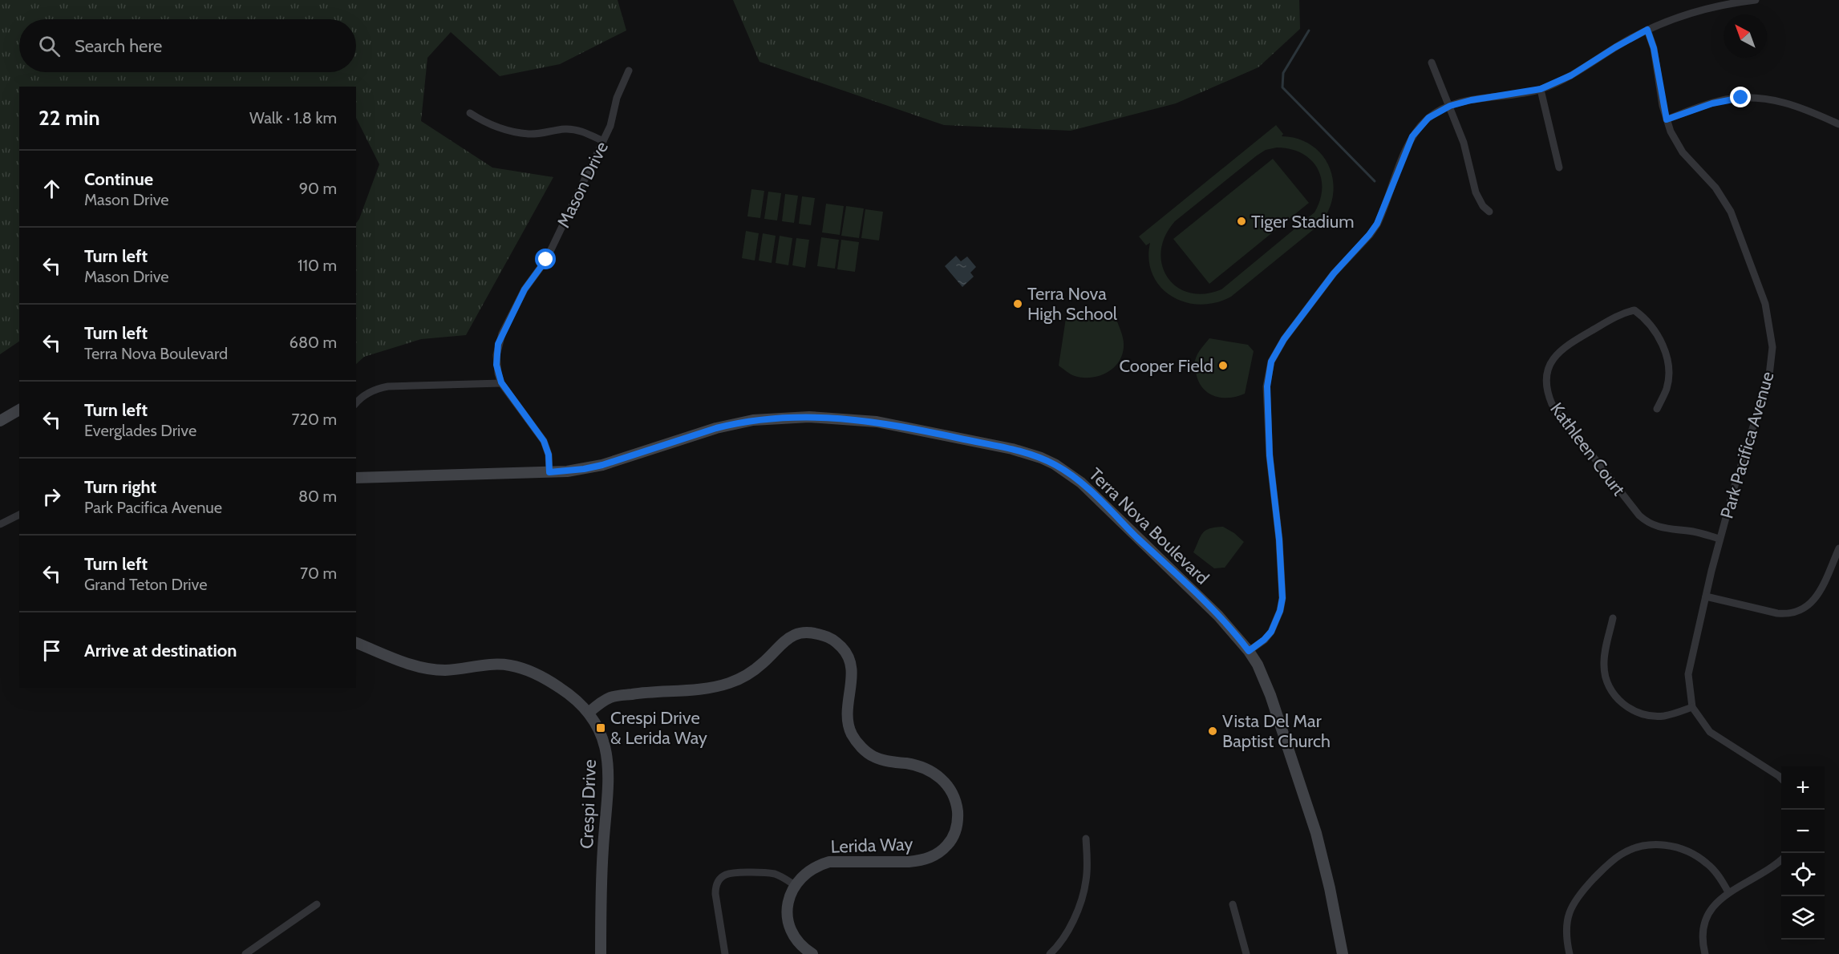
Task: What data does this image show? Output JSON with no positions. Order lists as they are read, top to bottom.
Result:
{
  "streets": {
    "street": [
      "Mason Drive",
      "Park Pacifica Avenue",
      "Kathleen Court",
      "Terra Nova Boulevard",
      "Crespi Drive",
      "Lerida Way"
    ]
  },
  "crossings": [
    ["Mason Drive", "Terra Nova Boulevard"],
    ["Park Pacifica Avenue", "Kathleen Court"],
    ["Crespi Drive", "Lerida Way"]
  ],
  "places": {
    "other": [
      "Tiger Stadium",
      "Terra Nova High School",
      "Cooper Field",
      "Vista Del Mar Baptist Church"
    ],
    "transit": ["Crespi Drive & Lerida Way"]
  },
  "north": "top left",
  "page": {
    "search": "Search here",
    "heading": ["22 min", "Walk · 1.8 km"],
    "list": [
      ["Continue", "Mason Drive", "90 m"],
      ["Turn left", "Mason Drive", "110 m"],
      ["Turn left", "Terra Nova Boulevard", "680 m"],
      ["Turn left", "Everglades Drive", "720 m"],
      ["Turn right", "Park Pacifica Avenue", "80 m"],
      ["Turn left", "Grand Teton Drive", "70 m"],
      "Arrive at destination"
    ],
    "map_buttons": ["+", "−"]
  }
}
